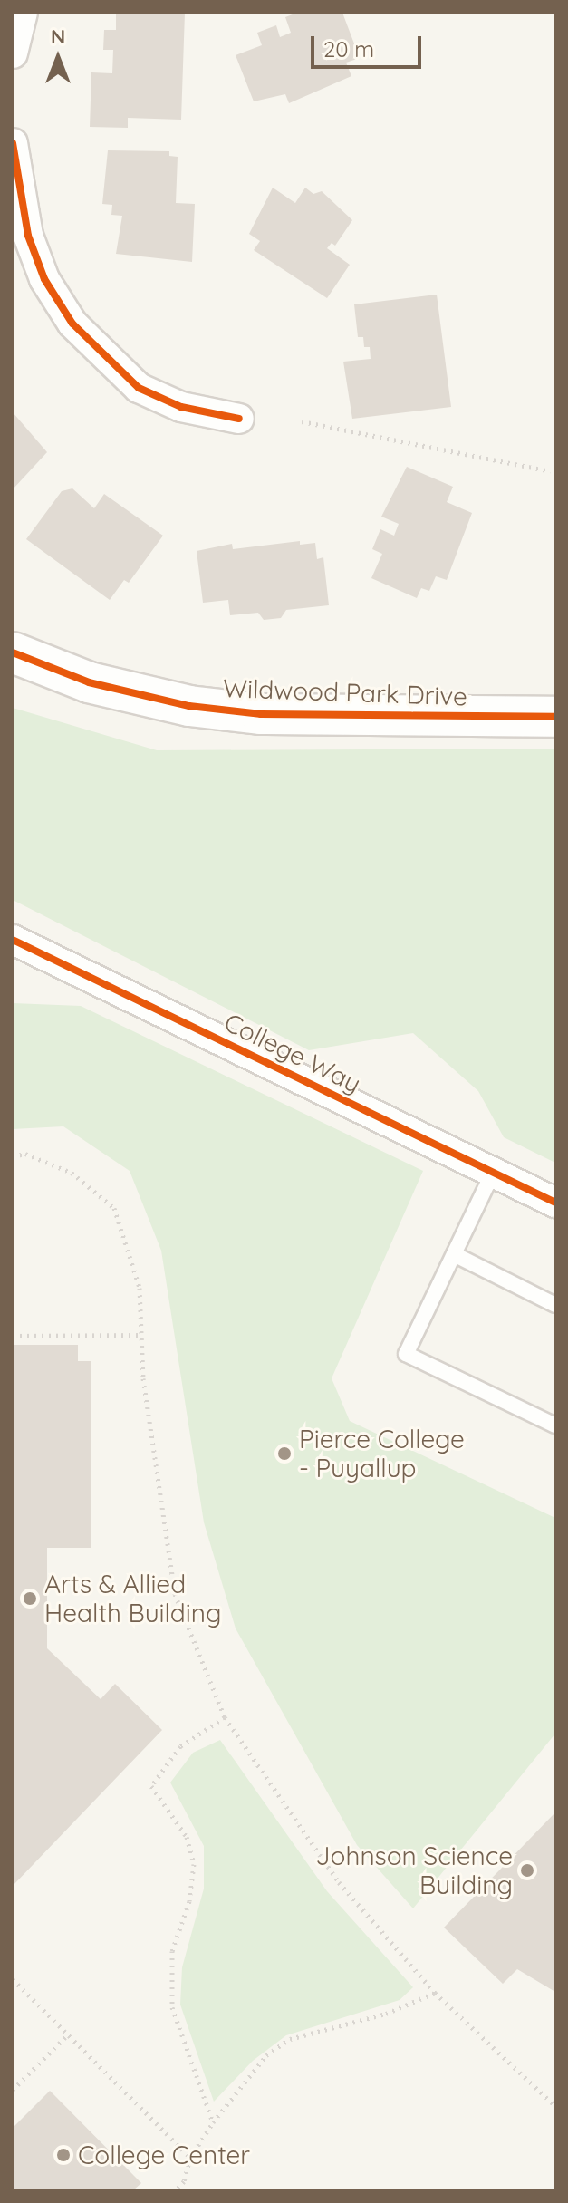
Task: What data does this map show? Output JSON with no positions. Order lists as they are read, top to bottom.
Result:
{
  "streets": {
    "street": ["Wildwood Park Drive", "College Way"]
  },
  "places": [
    "Pierce College - Puyallup",
    "Arts & Allied Health Building",
    "Johnson Science Building",
    "College Center"
  ],
  "scale_bar": "20 m",
  "north": "top"
}
